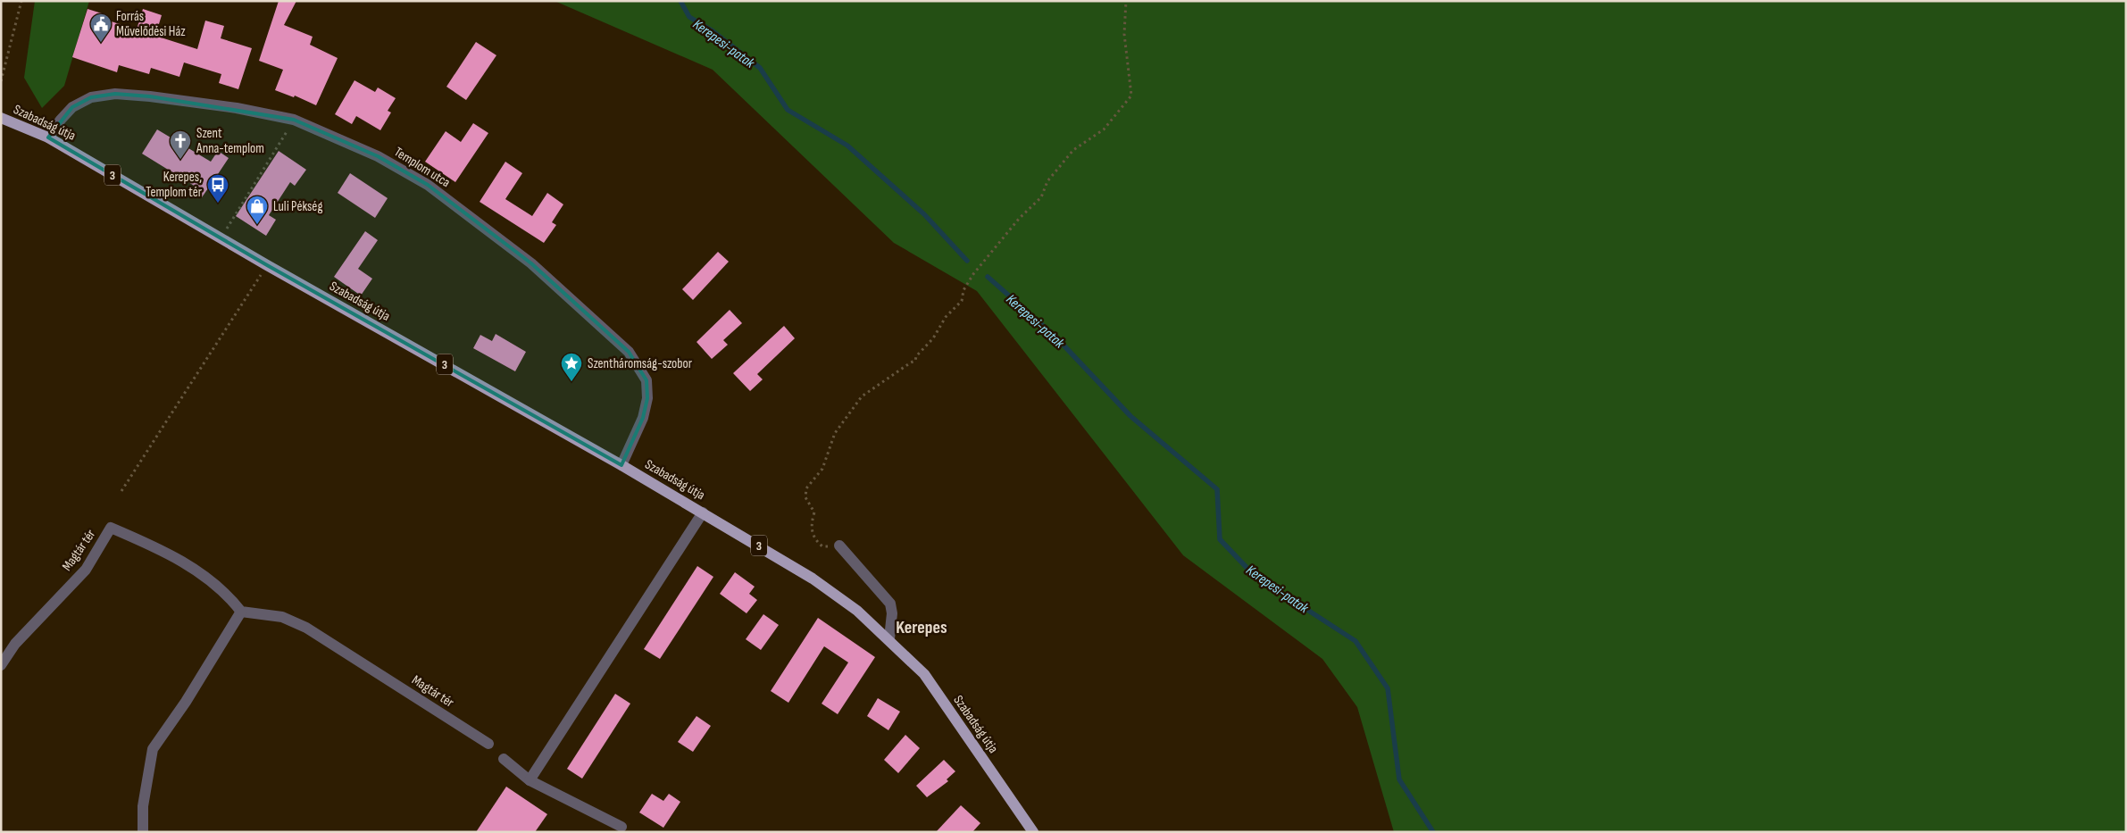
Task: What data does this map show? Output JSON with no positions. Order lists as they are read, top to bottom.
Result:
{
  "streets": {
    "main road": ["Szabadság útja", "3"],
    "street": ["Templom utca", "Magtár tér"]
  },
  "crossings": [
    ["Szabadság útja", "Templom utca"]
  ],
  "districts": ["Kerepes"],
  "water": ["Kerepesi-patak"],
  "places": {
    "public building": ["Forrás Művelődési Ház"],
    "church": ["Szent Anna-templom"],
    "bus stop": ["Kerepes, Templom tér"],
    "shop": ["Luli Pékség"],
    "place": ["Szentháromság-szobor"]
  }
}
